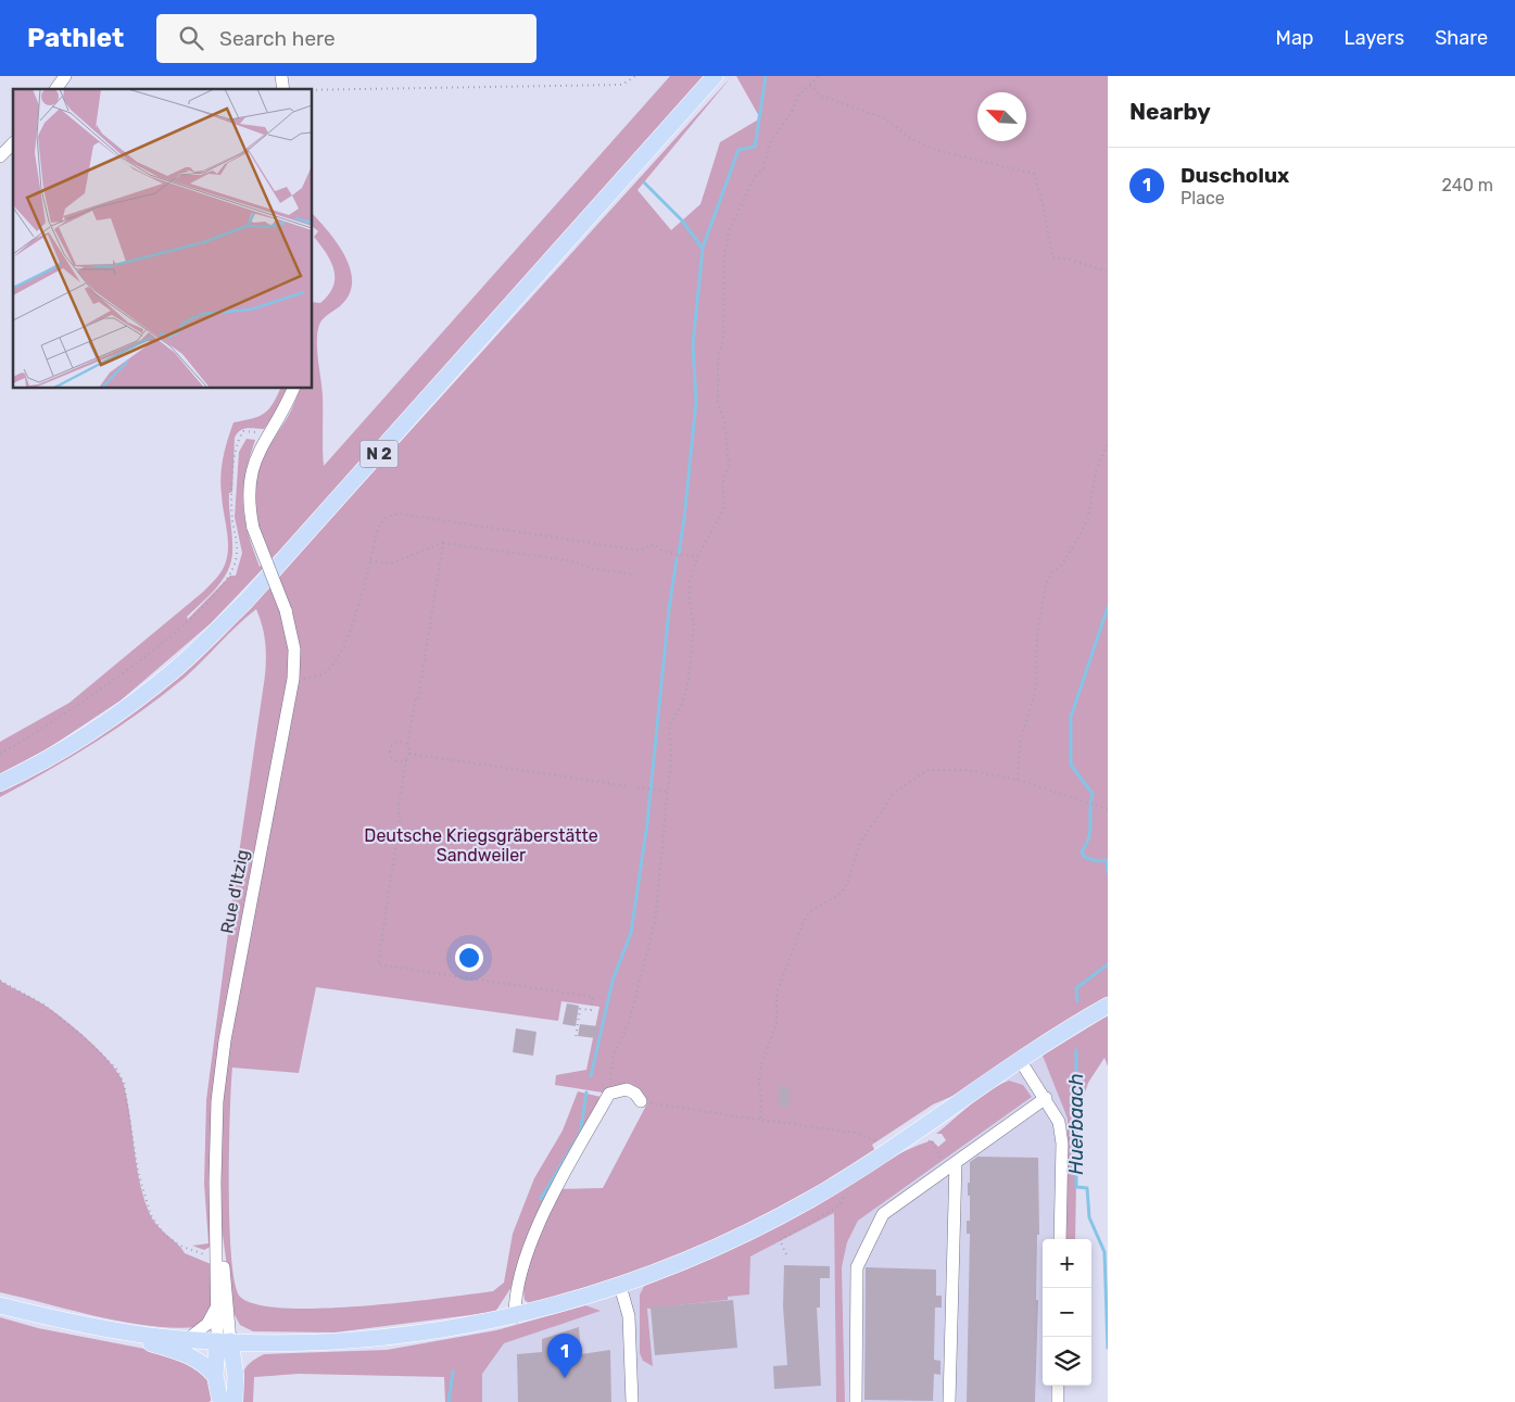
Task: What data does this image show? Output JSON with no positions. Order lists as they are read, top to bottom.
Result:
{
  "streets": {
    "main road": ["N 2"],
    "street": ["Rue d'Itzig"]
  },
  "water": ["Huerbaach"],
  "parks": ["Deutsche Kriegsgräberstätte Sandweiler"],
  "north": "top left",
  "page": {
    "header": "Pathlet",
    "search": "Search here",
    "nav": ["Map", "Layers", "Share"],
    "heading": "Nearby",
    "list": [
      {
        "mark": "1",
        "name": "Duscholux",
        "note": "Place",
        "value": "240 m"
      }
    ],
    "map_buttons": ["+", "−"],
    "pins": "1"
  }
}
